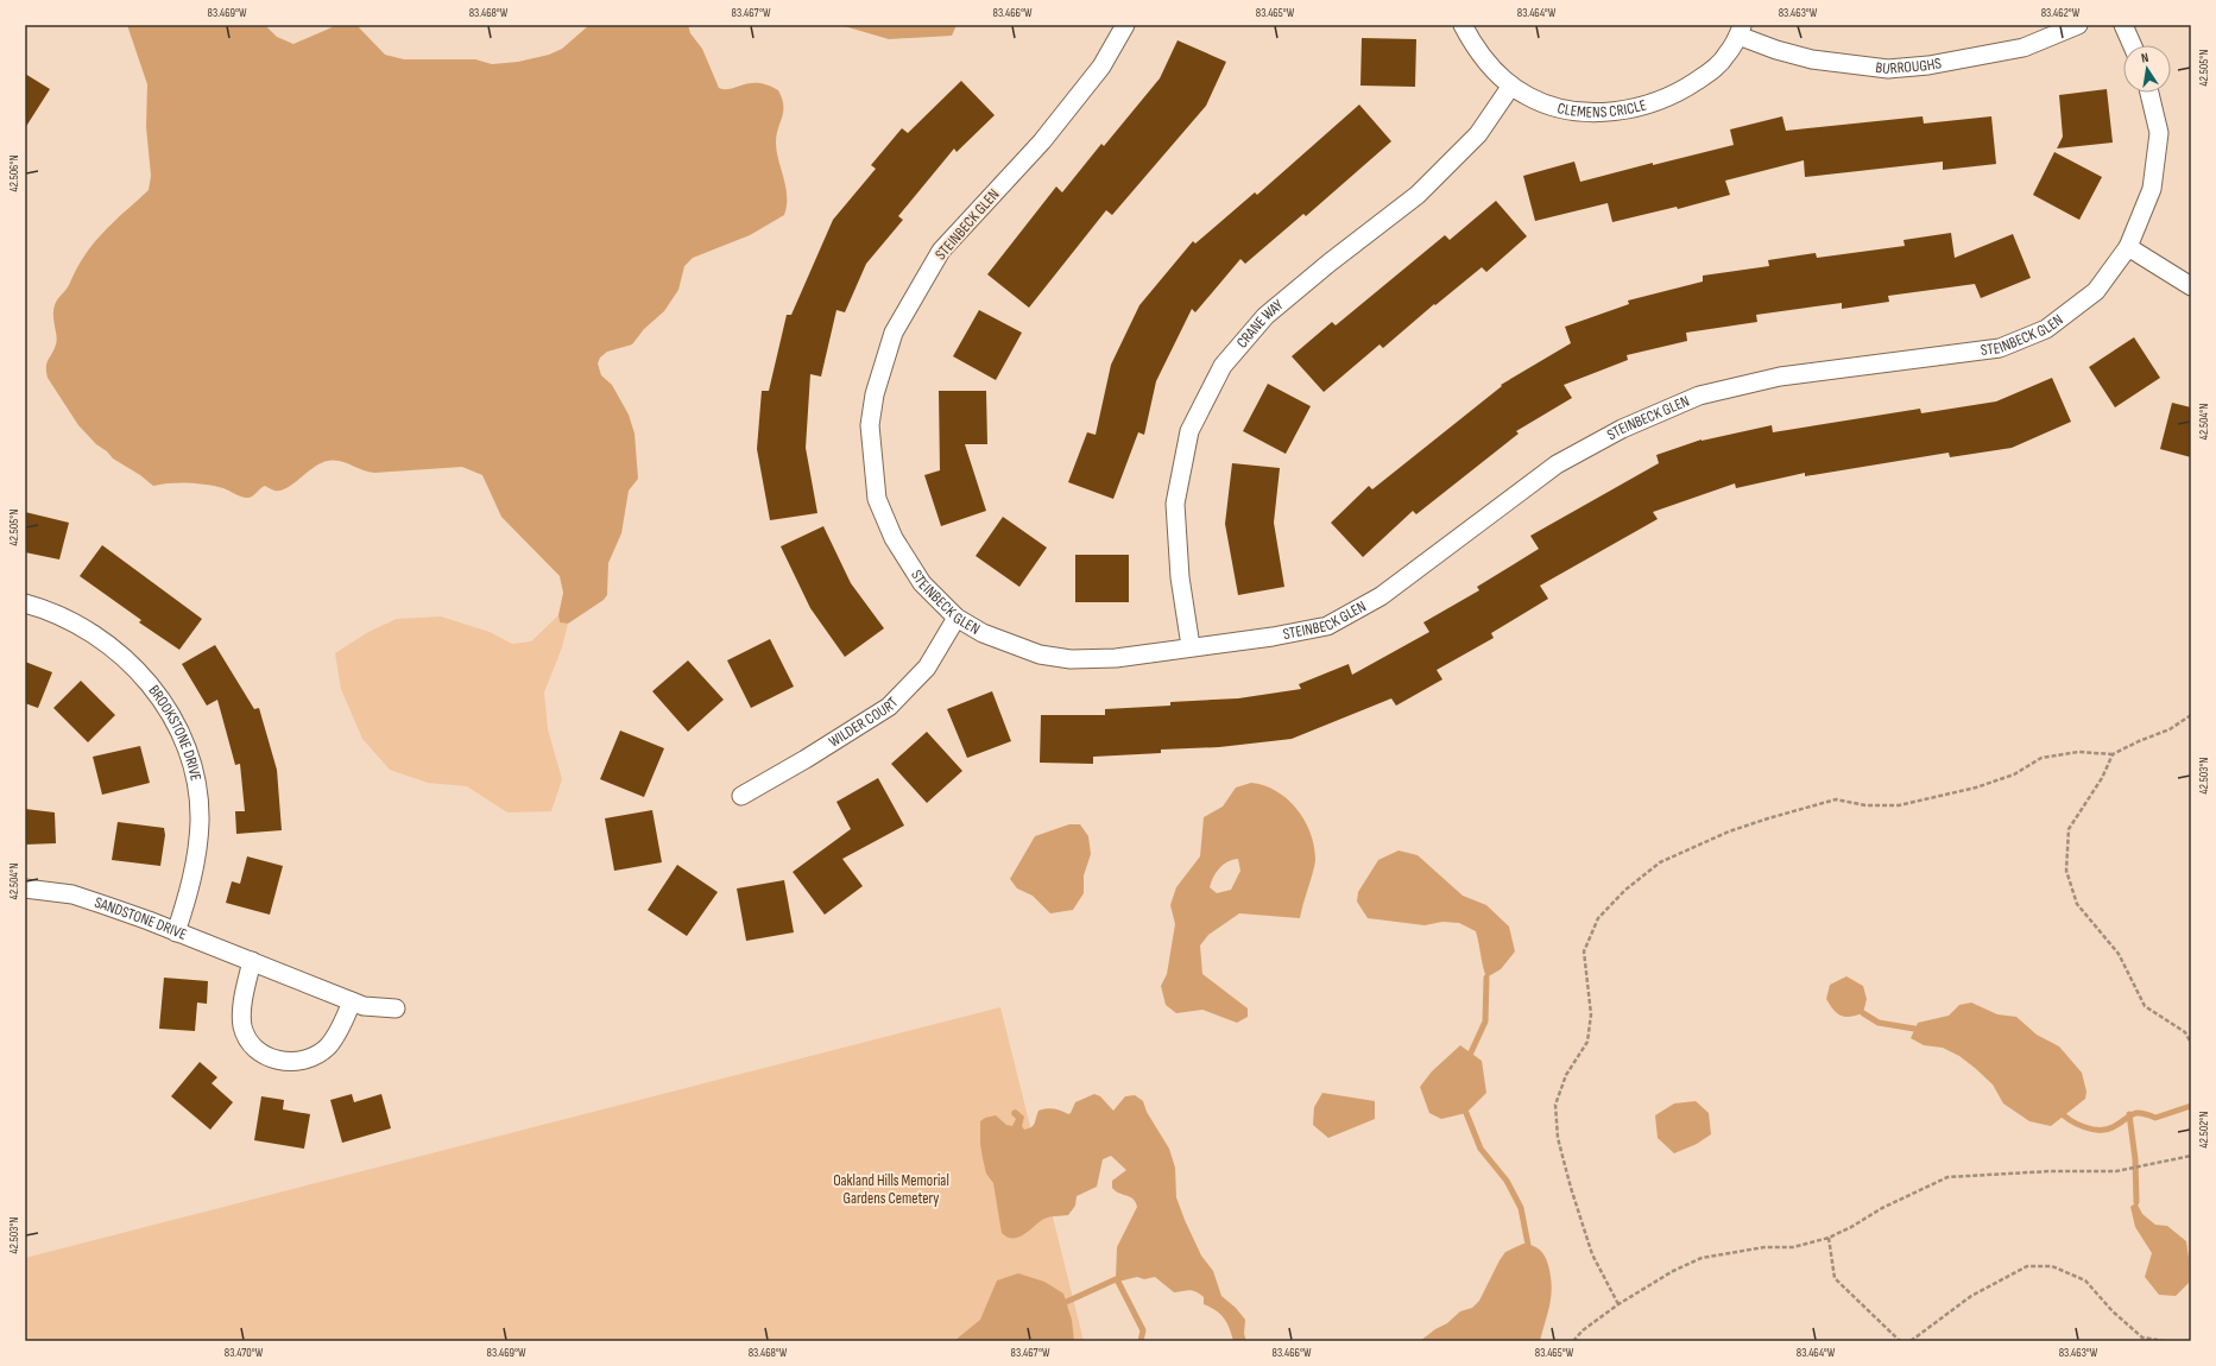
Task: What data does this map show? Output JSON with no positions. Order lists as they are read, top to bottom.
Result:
{
  "streets": {
    "street": [
      "BURROUGHS",
      "CLEMENS CRICLE",
      "STEINBECK GLEN",
      "CRANE WAY",
      "WILDER COURT",
      "BROOKSTONE DRIVE",
      "SANDSTONE DRIVE"
    ]
  },
  "crossings": [
    ["BURROUGHS", "CLEMENS CRICLE"],
    ["CLEMENS CRICLE", "CRANE WAY"],
    ["STEINBECK GLEN", "CRANE WAY"],
    ["STEINBECK GLEN", "WILDER COURT"],
    ["BROOKSTONE DRIVE", "SANDSTONE DRIVE"]
  ],
  "parks": ["Oakland Hills Memorial Gardens Cemetery"],
  "north": "top",
  "coordinates": [
    "83.469°W",
    "83.468°W",
    "83.467°W",
    "83.466°W",
    "83.465°W",
    "83.464°W",
    "83.463°W",
    "83.462°W",
    "42.505°N",
    "42.506°N",
    "42.504°N",
    "42.503°N",
    "42.502°N",
    "83.470°W"
  ]
}
